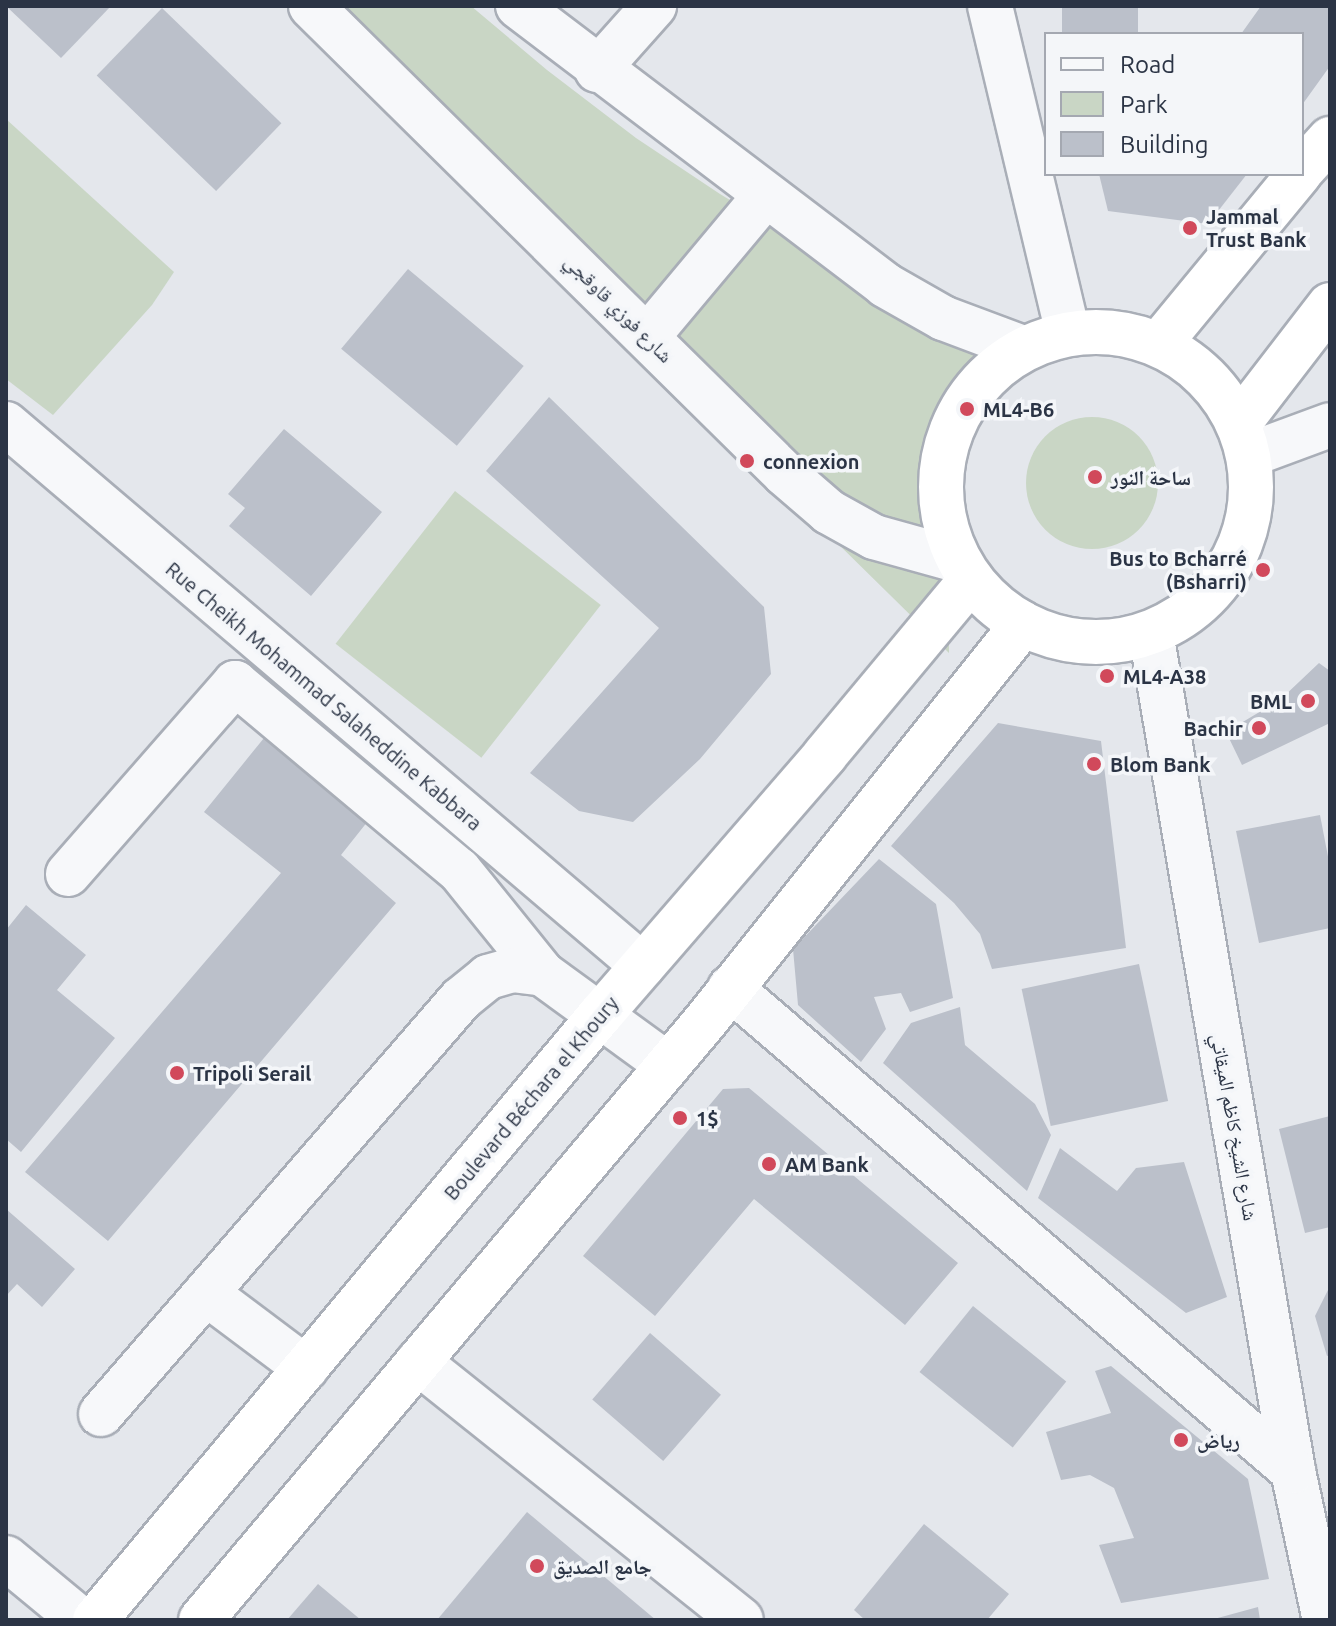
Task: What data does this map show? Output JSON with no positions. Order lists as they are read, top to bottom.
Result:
{
  "streets": {
    "highway": ["Boulevard Béchara el Khoury"],
    "street": ["شارع فوزي قاوقجي", "Rue Cheikh Mohammad Salaheddine Kabbara", "شارع الشيخ كاظم الميقاتي"]
  },
  "crossings": [
    ["شارع فوزي قاوقجي", "Boulevard Béchara el Khoury"],
    ["Rue Cheikh Mohammad Salaheddine Kabbara", "Boulevard Béchara el Khoury"]
  ],
  "places": [
    "Jammal Trust Bank",
    "ML4-B6",
    "connexion",
    "ساحة النور",
    "Bus to Bcharré (Bsharri)",
    "ML4-A38",
    "BML",
    "Bachir",
    "Blom Bank",
    "Tripoli Serail",
    "1$",
    "AM Bank",
    "رياض",
    "جامع الصديق"
  ],
  "legend": ["Road", "Park", "Building"]
}
